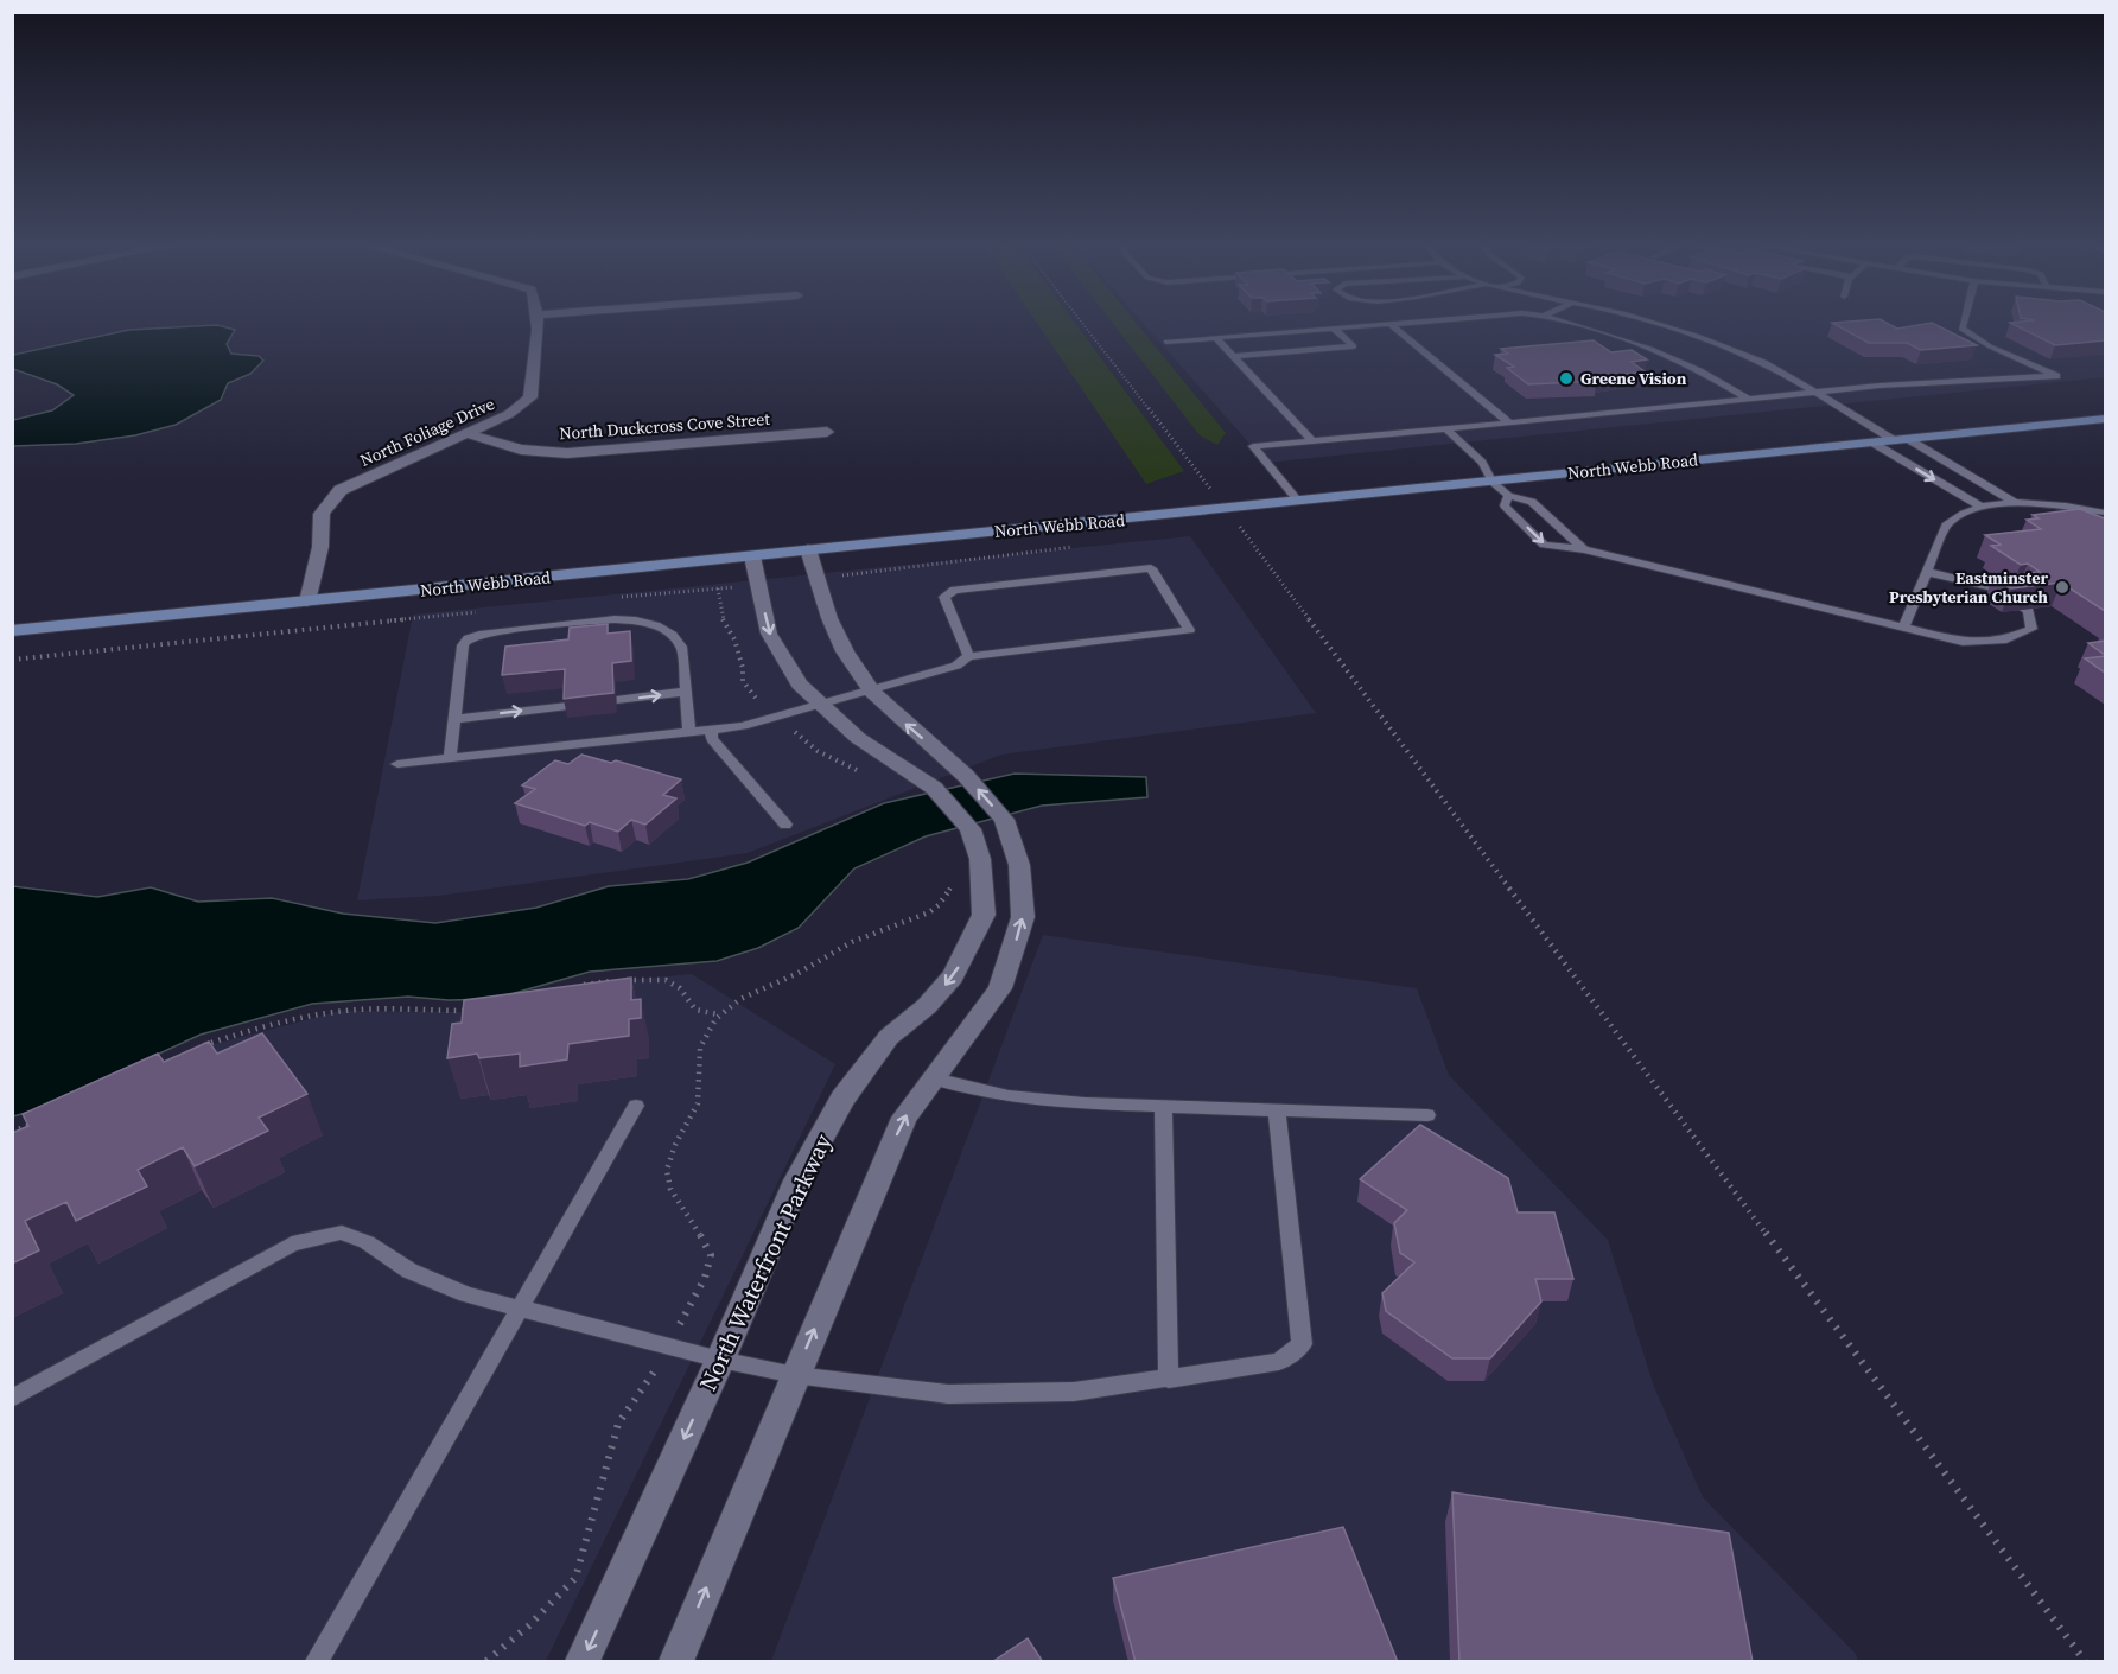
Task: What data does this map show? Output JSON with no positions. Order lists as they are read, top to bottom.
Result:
{
  "streets": {
    "main road": ["North Webb Road"],
    "street": ["North Duckcross Cove Street", "North Foliage Drive", "North Waterfront Parkway"]
  },
  "crossings": [
    ["North Duckcross Cove Street", "North Foliage Drive"],
    ["North Foliage Drive", "North Webb Road"],
    ["North Webb Road", "North Waterfront Parkway"]
  ],
  "places": ["Greene Vision", "Eastminster Presbyterian Church"]
}
